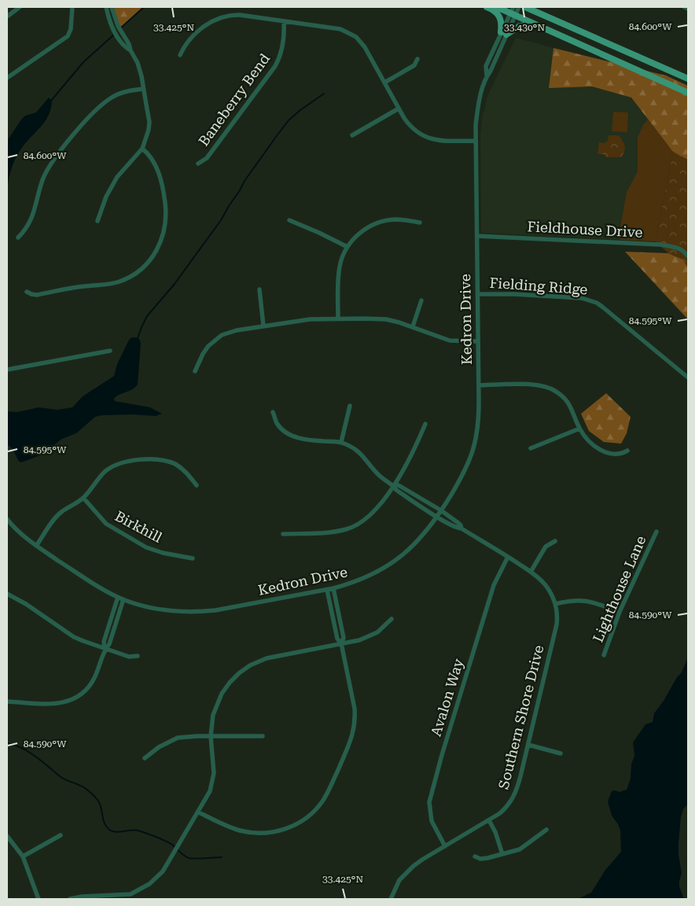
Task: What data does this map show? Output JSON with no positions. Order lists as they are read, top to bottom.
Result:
{
  "streets": {
    "street": [
      "Baneberry Bend",
      "Fieldhouse Drive",
      "Fielding Ridge",
      "Kedron Drive",
      "Birkhill",
      "Lighthouse Lane",
      "Avalon Way",
      "Southern Shore Drive"
    ]
  },
  "crossings": [
    ["Fieldhouse Drive", "Kedron Drive"],
    ["Fielding Ridge", "Kedron Drive"],
    ["Kedron Drive", "Southern Shore Drive"],
    ["Avalon Way", "Southern Shore Drive"]
  ],
  "coordinates": [
    "84.600°W",
    "33.425°N",
    "33.430°N",
    "84.595°W",
    "84.590°W"
  ]
}
